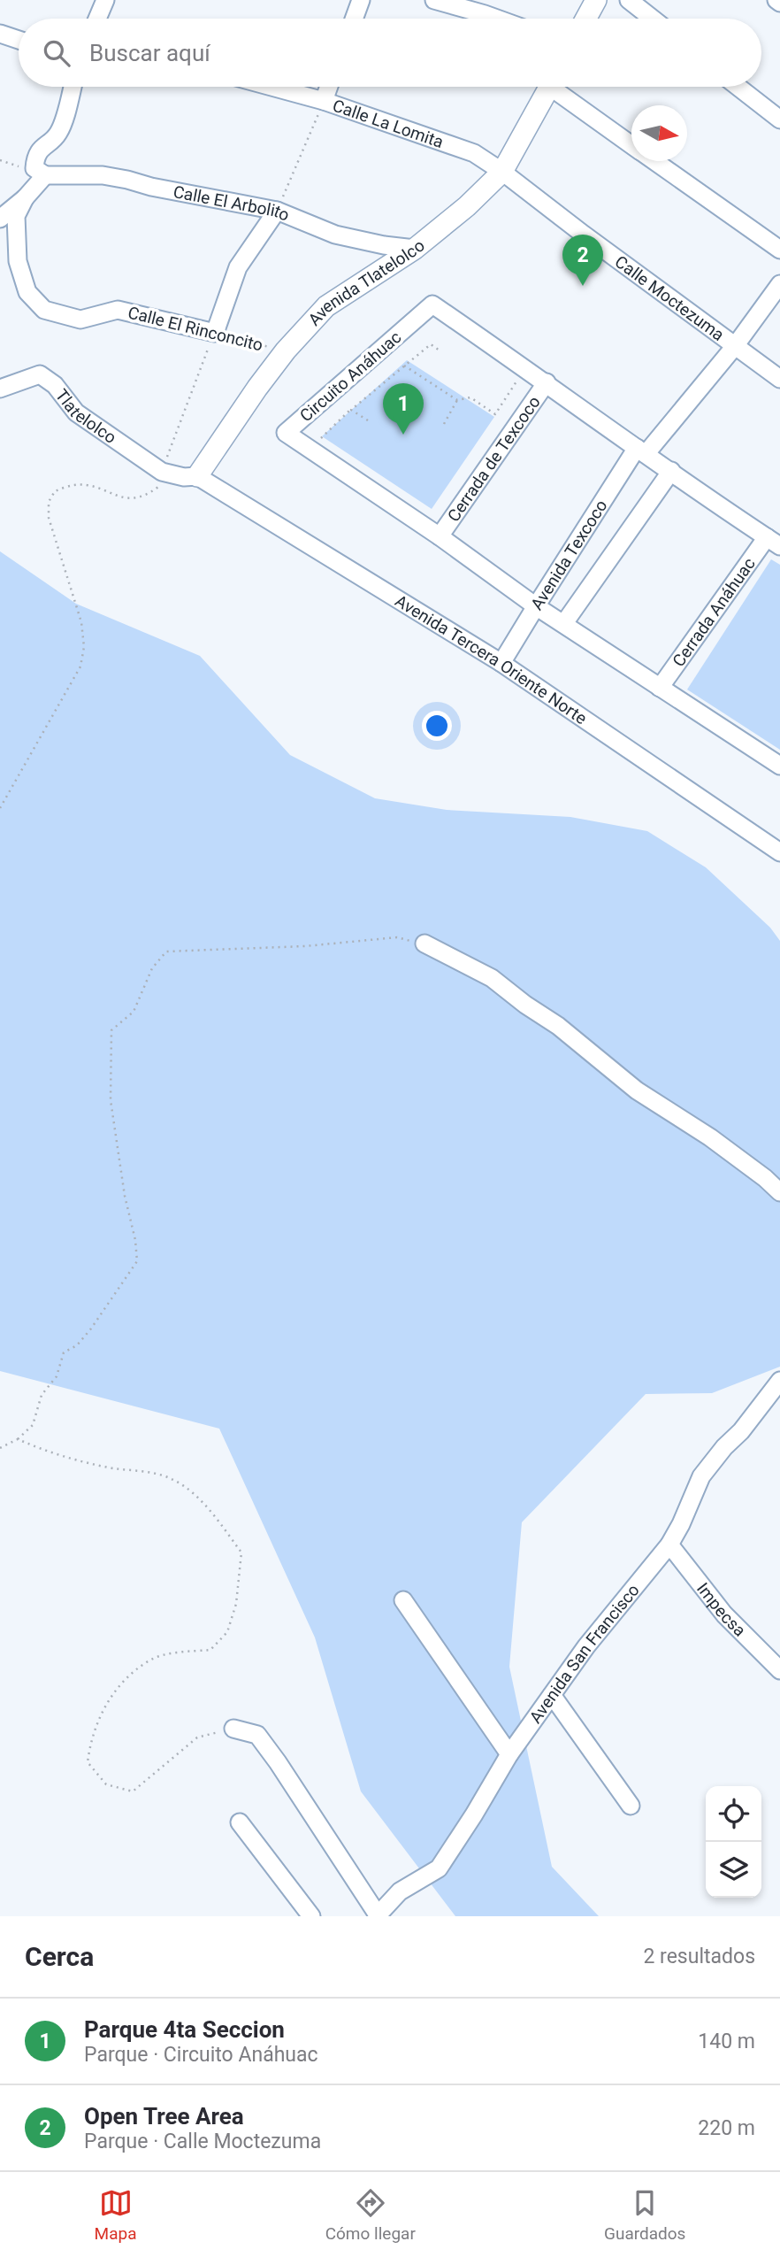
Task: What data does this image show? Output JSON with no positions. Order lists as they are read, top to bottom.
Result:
{
  "streets": {
    "street": [
      "Calle La Lomita",
      "Calle El Arbolito",
      "Avenida Tlatelolco",
      "Calle Moctezuma",
      "Calle El Rinconcito",
      "Circuito Anáhuac",
      "Tlatelolco",
      "Cerrada de Texcoco",
      "Avenida Texcoco",
      "Cerrada Anáhuac",
      "Avenida Tercera Oriente Norte",
      "Impecsa",
      "Avenida San Francisco"
    ]
  },
  "crossings": [
    ["Calle La Lomita", "Avenida Tlatelolco"],
    ["Calle La Lomita", "Calle Moctezuma"],
    ["Calle El Arbolito", "Avenida Tlatelolco"],
    ["Avenida Tlatelolco", "Calle Moctezuma"],
    ["Avenida Tlatelolco", "Calle El Rinconcito"],
    ["Avenida Tlatelolco", "Avenida Tercera Oriente Norte"],
    ["Calle Moctezuma", "Avenida Texcoco"],
    ["Circuito Anáhuac", "Cerrada de Texcoco"],
    ["Circuito Anáhuac", "Avenida Texcoco"],
    ["Circuito Anáhuac", "Cerrada Anáhuac"],
    ["Avenida Texcoco", "Avenida Tercera Oriente Norte"],
    ["Impecsa", "Avenida San Francisco"]
  ],
  "north": "right",
  "page": {
    "search": "Buscar aquí",
    "pins": ["2", "1"],
    "heading": ["Cerca", "2 resultados"],
    "list": [
      {
        "mark": "1",
        "name": "Parque 4ta Seccion",
        "note": "Parque · Circuito Anáhuac",
        "value": "140 m"
      },
      {
        "mark": "2",
        "name": "Open Tree Area",
        "note": "Parque · Calle Moctezuma",
        "value": "220 m"
      }
    ],
    "nav": ["Mapa", "Cómo llegar", "Guardados"]
  }
}
